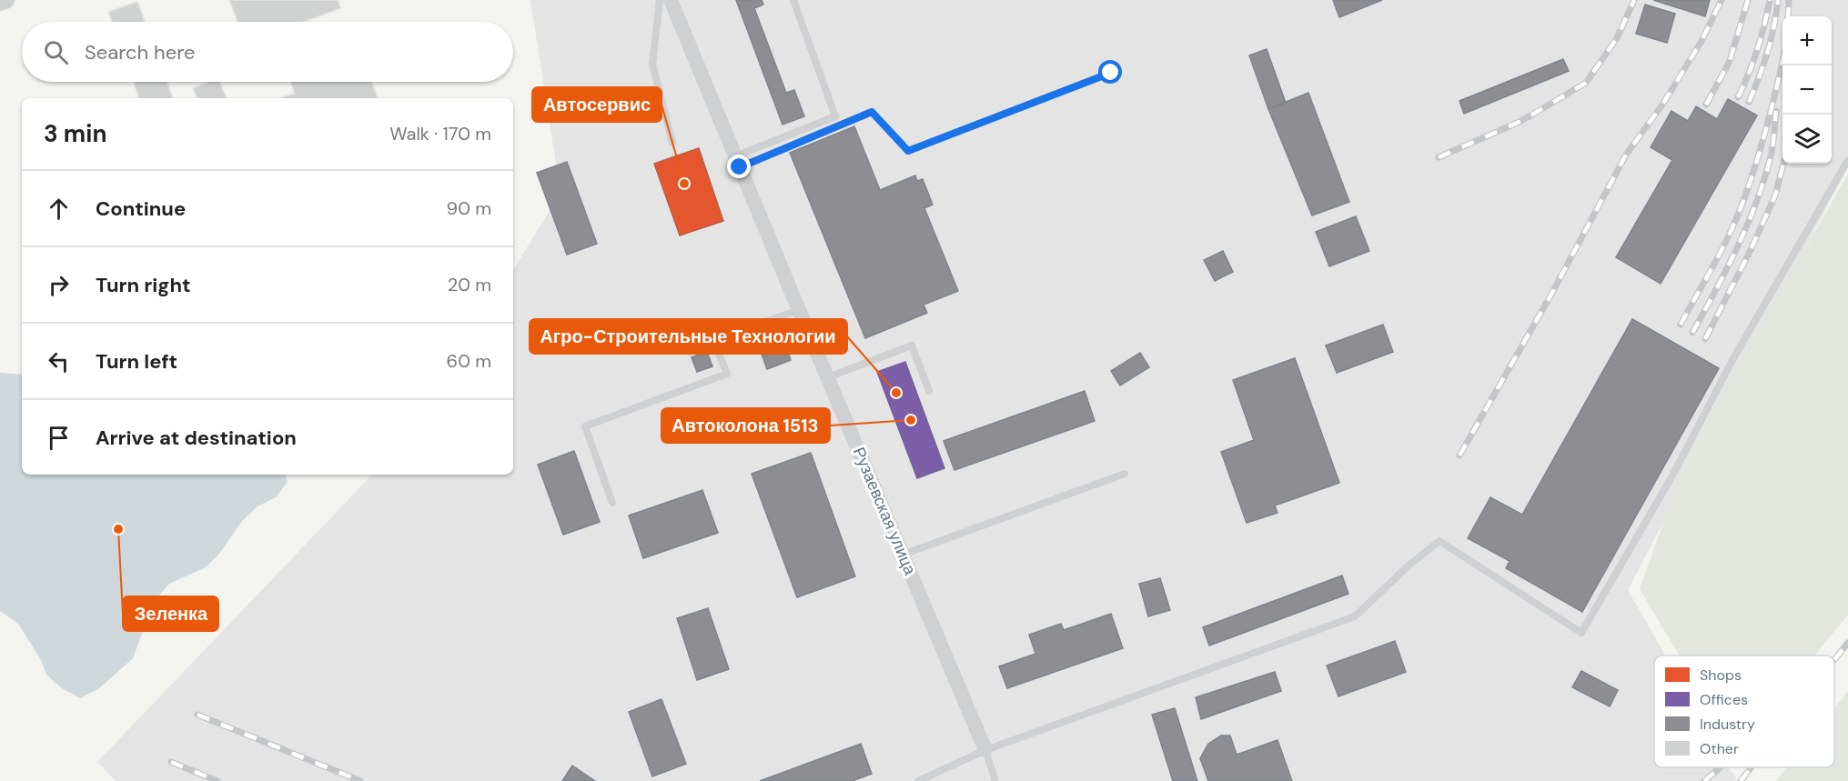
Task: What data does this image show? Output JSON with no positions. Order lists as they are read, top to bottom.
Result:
{
  "streets": {
    "street": ["Рузаевская улица"]
  },
  "places": [
    "Автосервис",
    "Агро-Строительные Технологии",
    "Автоколона 1513",
    "Зеленка"
  ],
  "legend": [
    "Shops",
    "Offices",
    "Industry",
    "Other"
  ],
  "page": {
    "map_buttons": ["+", "−"],
    "search": "Search here",
    "heading": ["3 min", "Walk · 170 m"],
    "list": [
      ["Continue", "90 m"],
      ["Turn right", "20 m"],
      ["Turn left", "60 m"],
      "Arrive at destination"
    ]
  }
}
